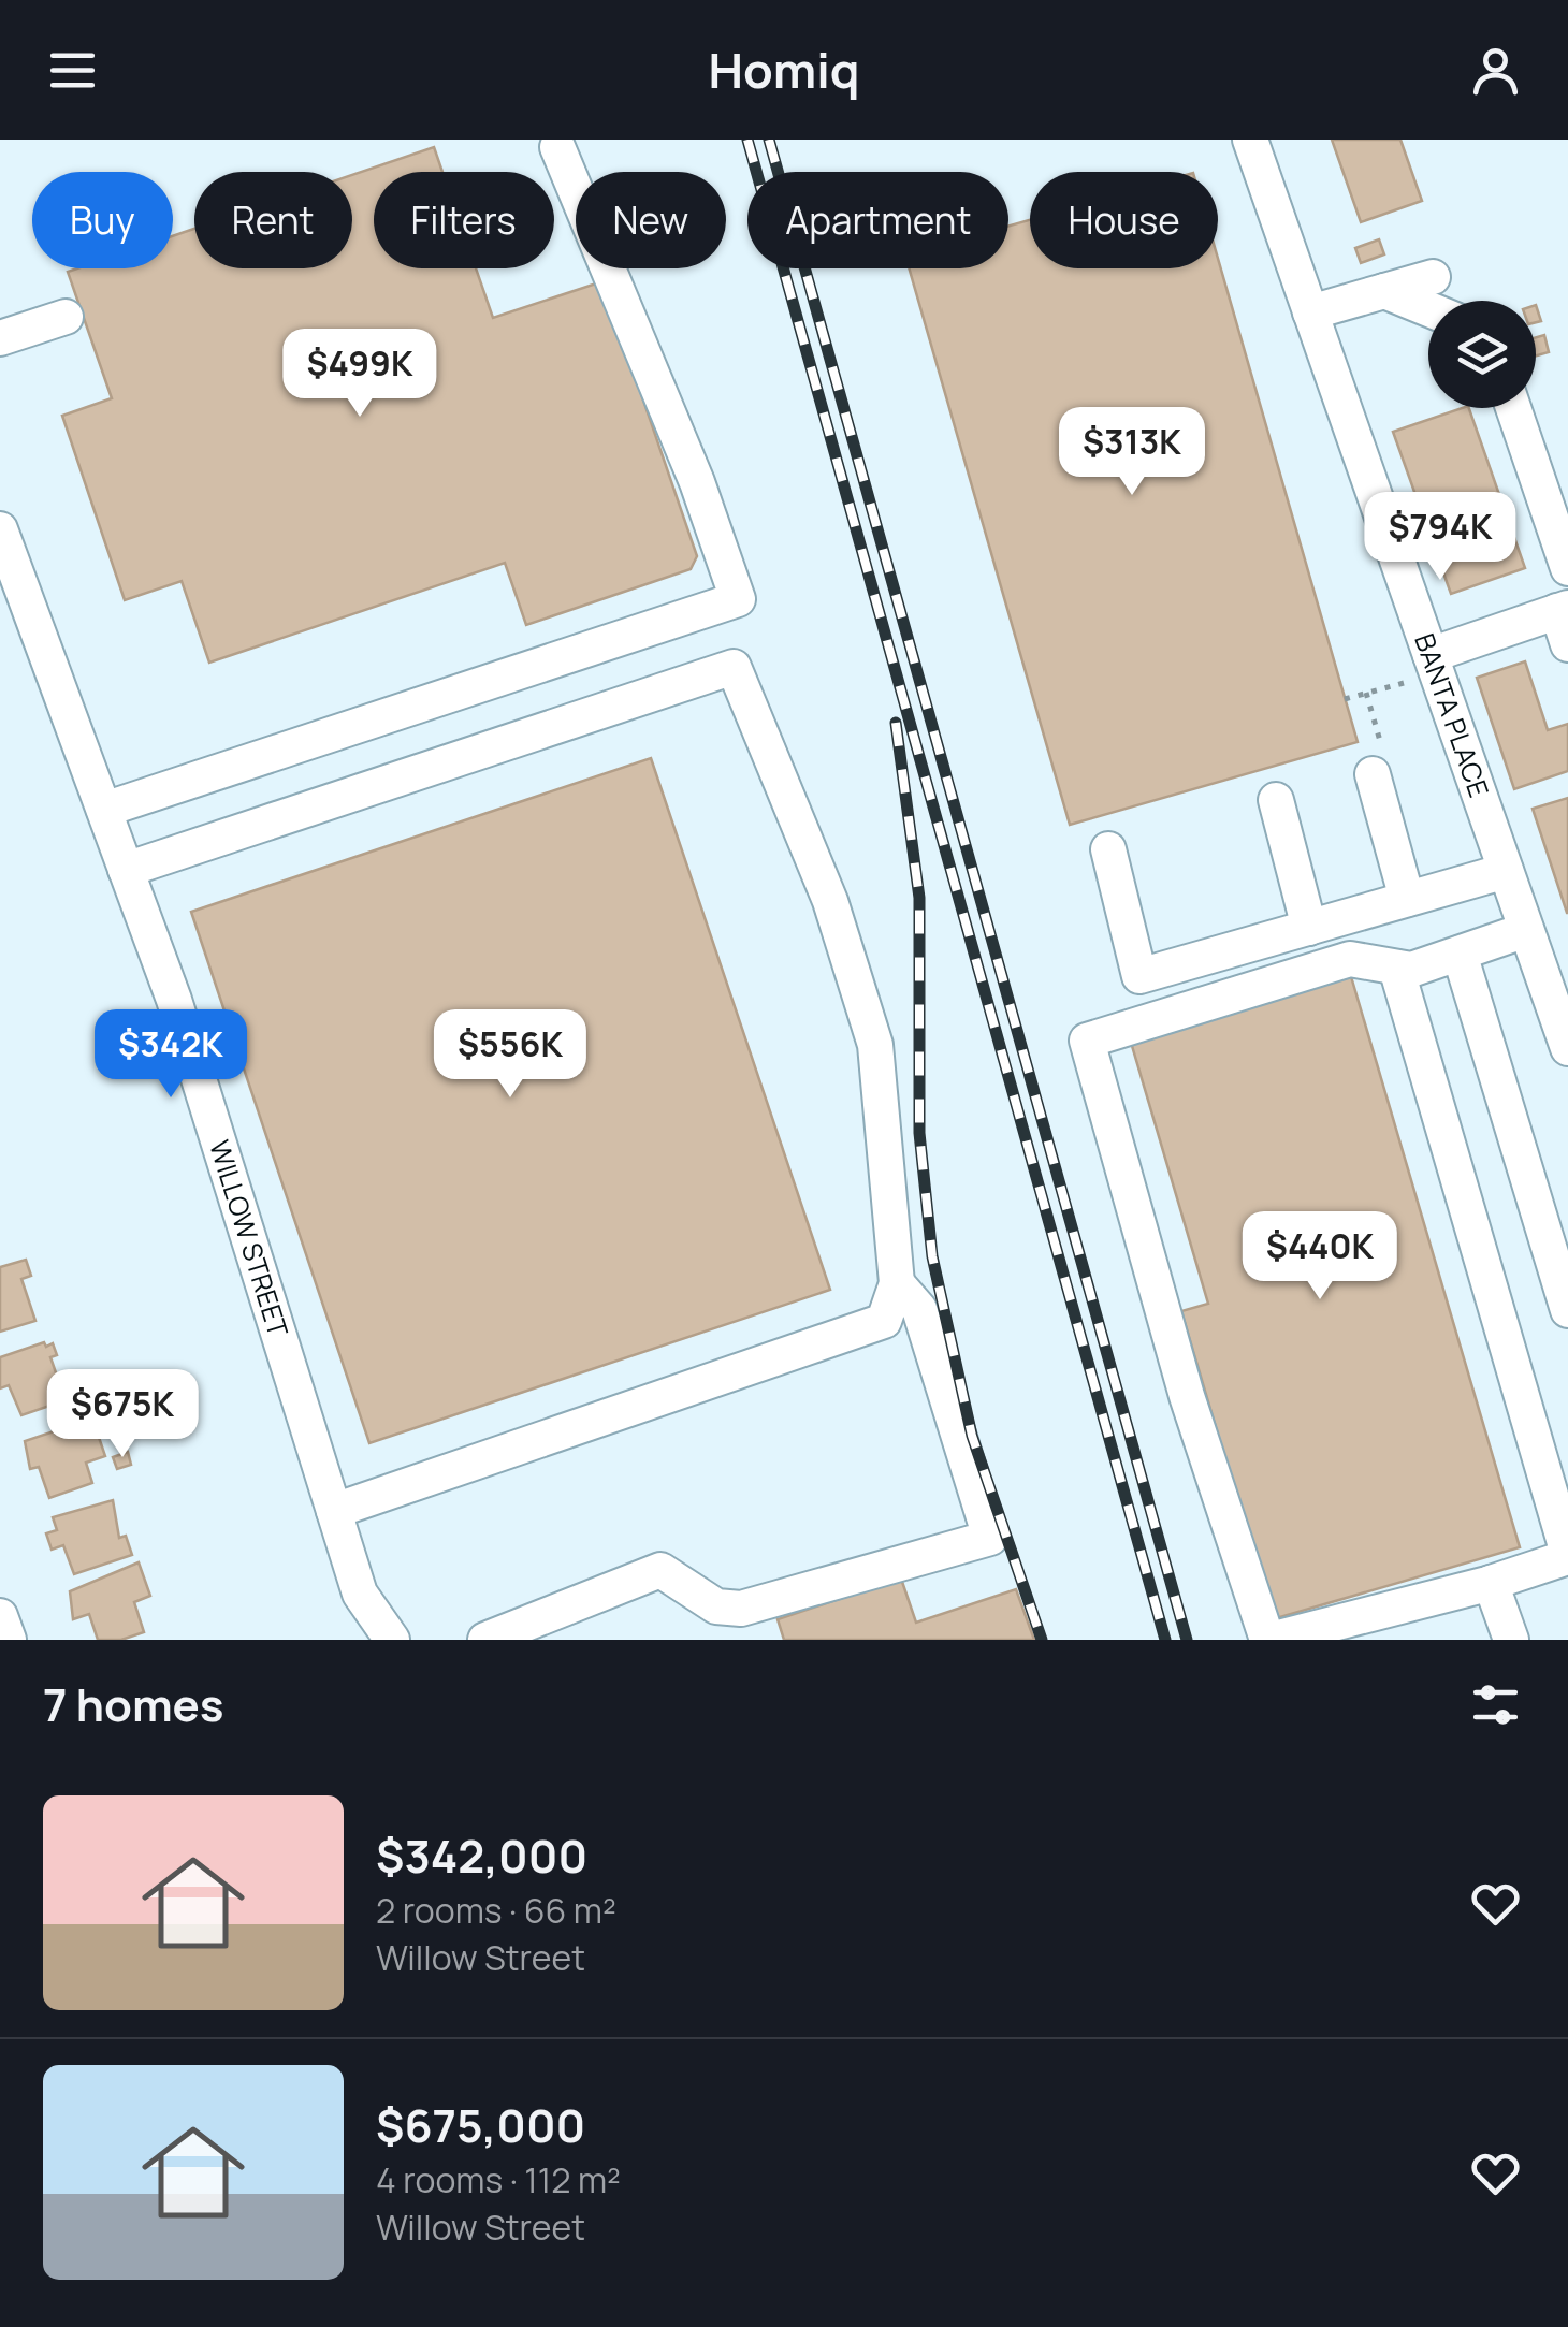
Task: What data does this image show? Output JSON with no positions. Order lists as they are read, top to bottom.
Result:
{
  "streets": {
    "street": ["BANTA PLACE", "WILLOW STREET"]
  },
  "page": {
    "header": "Homiq",
    "chip": [
      "Buy",
      "Rent",
      "Filters",
      "New",
      "Apartment",
      "House"
    ],
    "price": [
      "$499K",
      "$313K",
      "$794K",
      "$342K",
      "$556K",
      "$440K",
      "$675K"
    ],
    "heading": "7 homes",
    "list": [
      {
        "name": "$342,000",
        "note": "2 rooms · 66 m² · Willow Street"
      },
      {
        "name": "$675,000",
        "note": "4 rooms · 112 m² · Willow Street"
      }
    ]
  }
}
